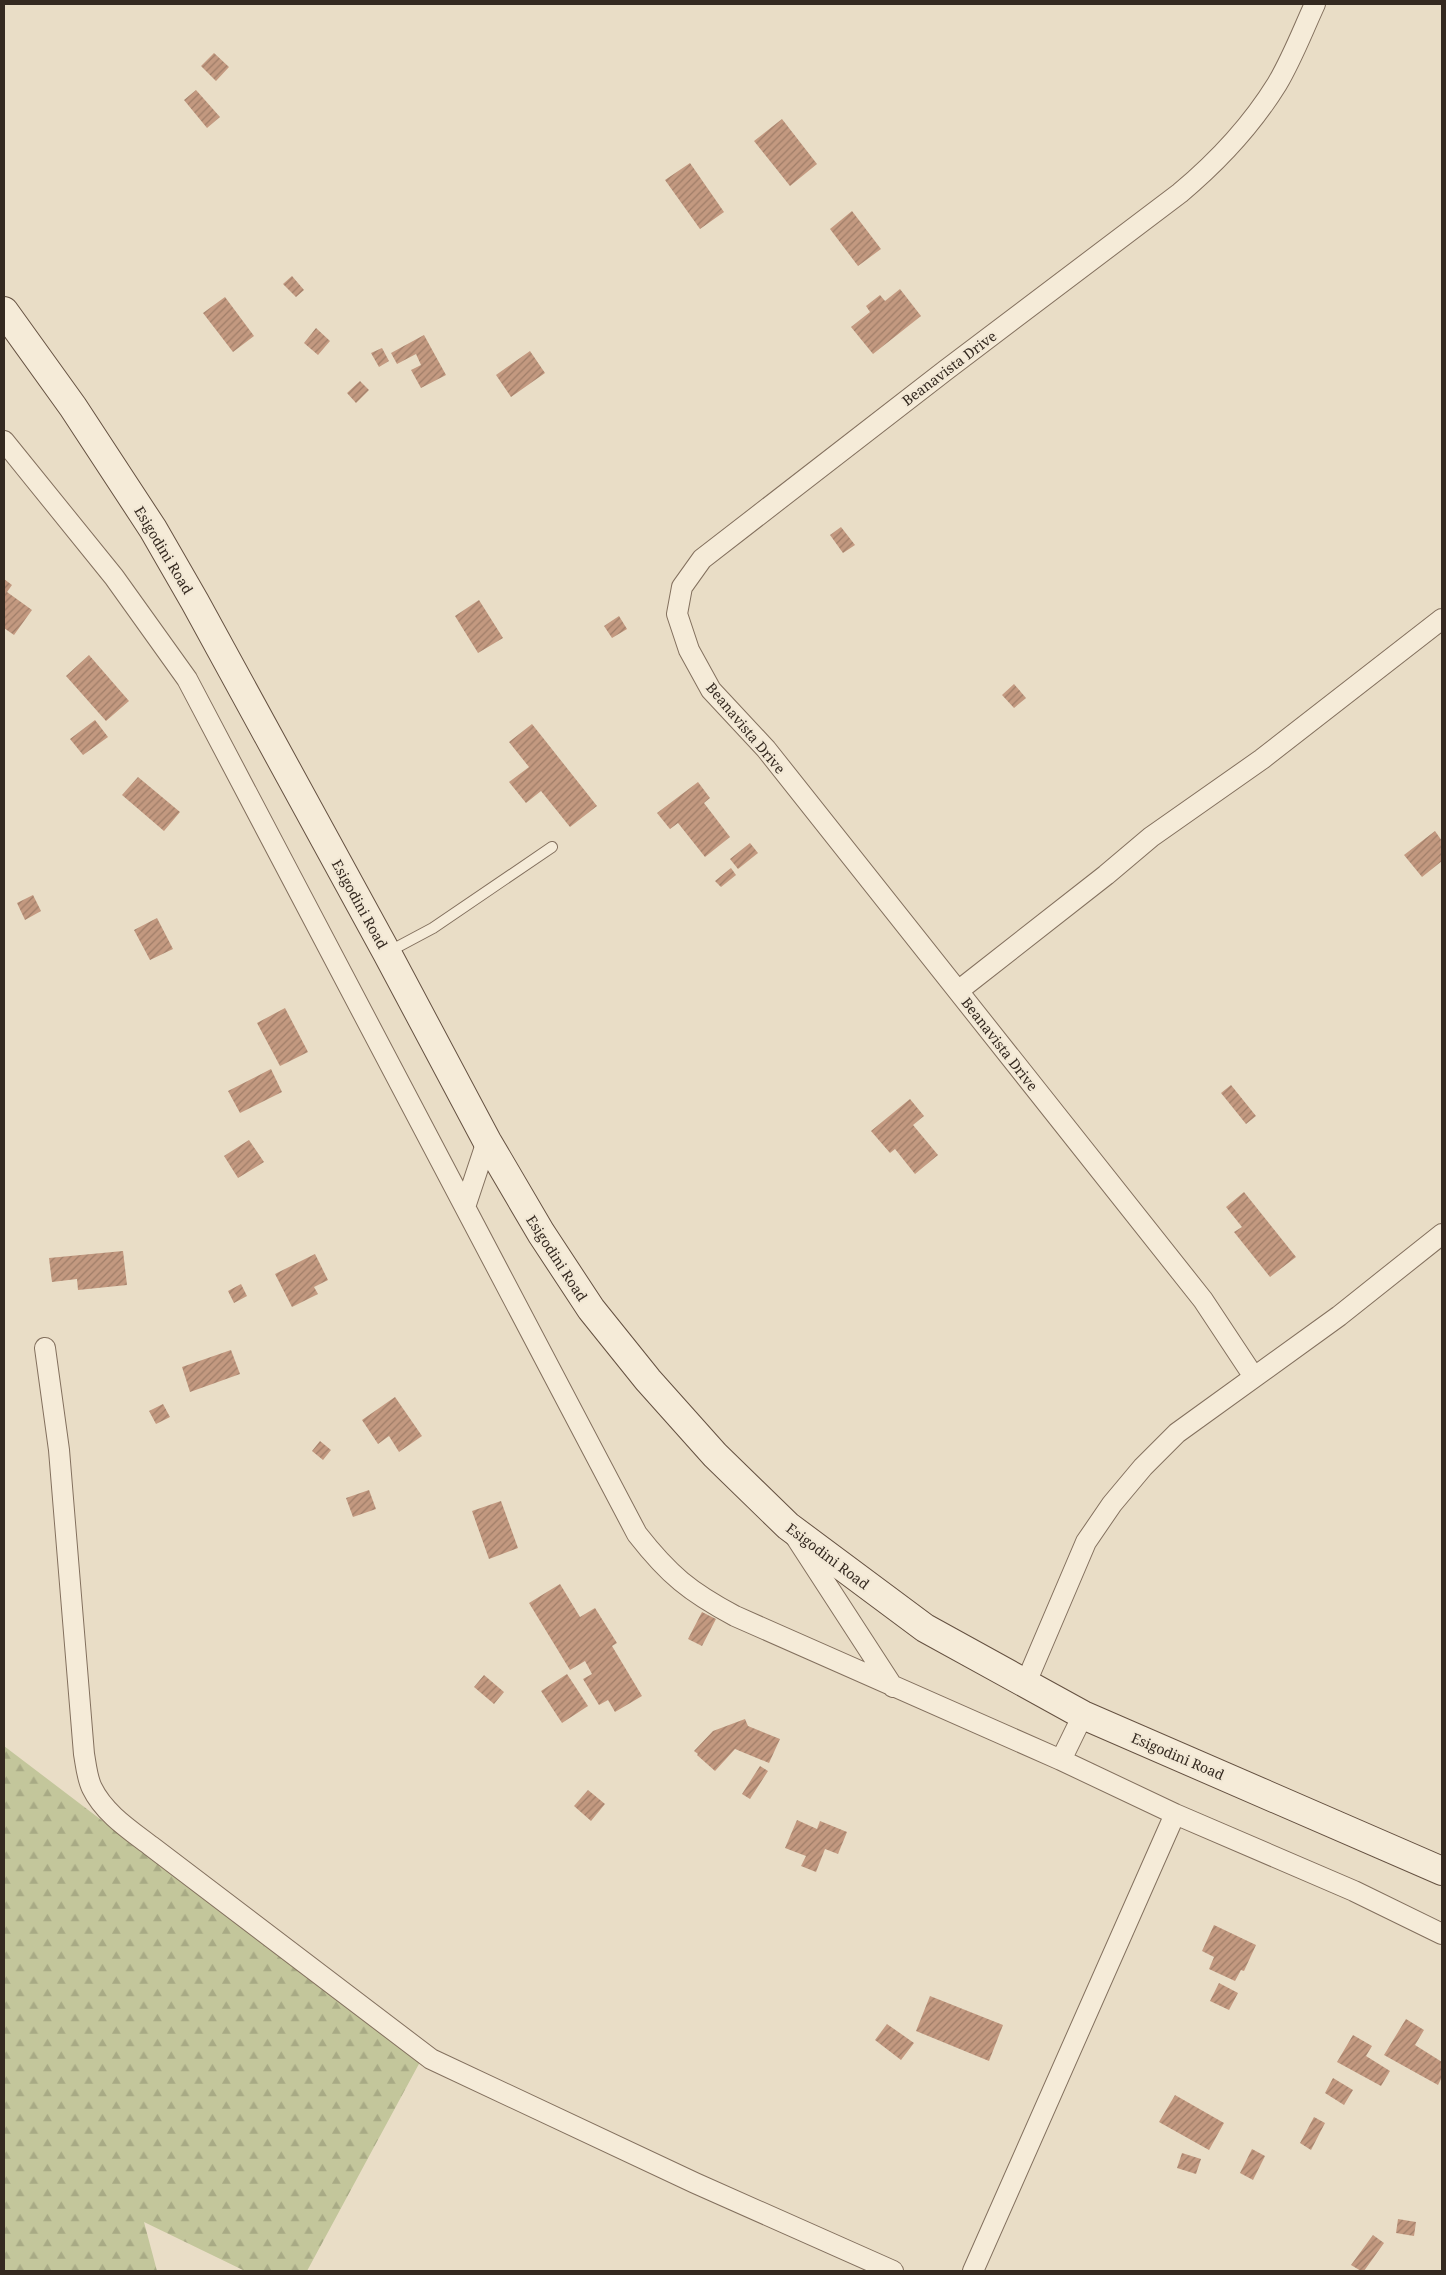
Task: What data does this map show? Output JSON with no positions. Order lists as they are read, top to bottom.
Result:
{
  "streets": {
    "main road": ["Esigodini Road"],
    "street": ["Beanavista Drive"]
  }
}
